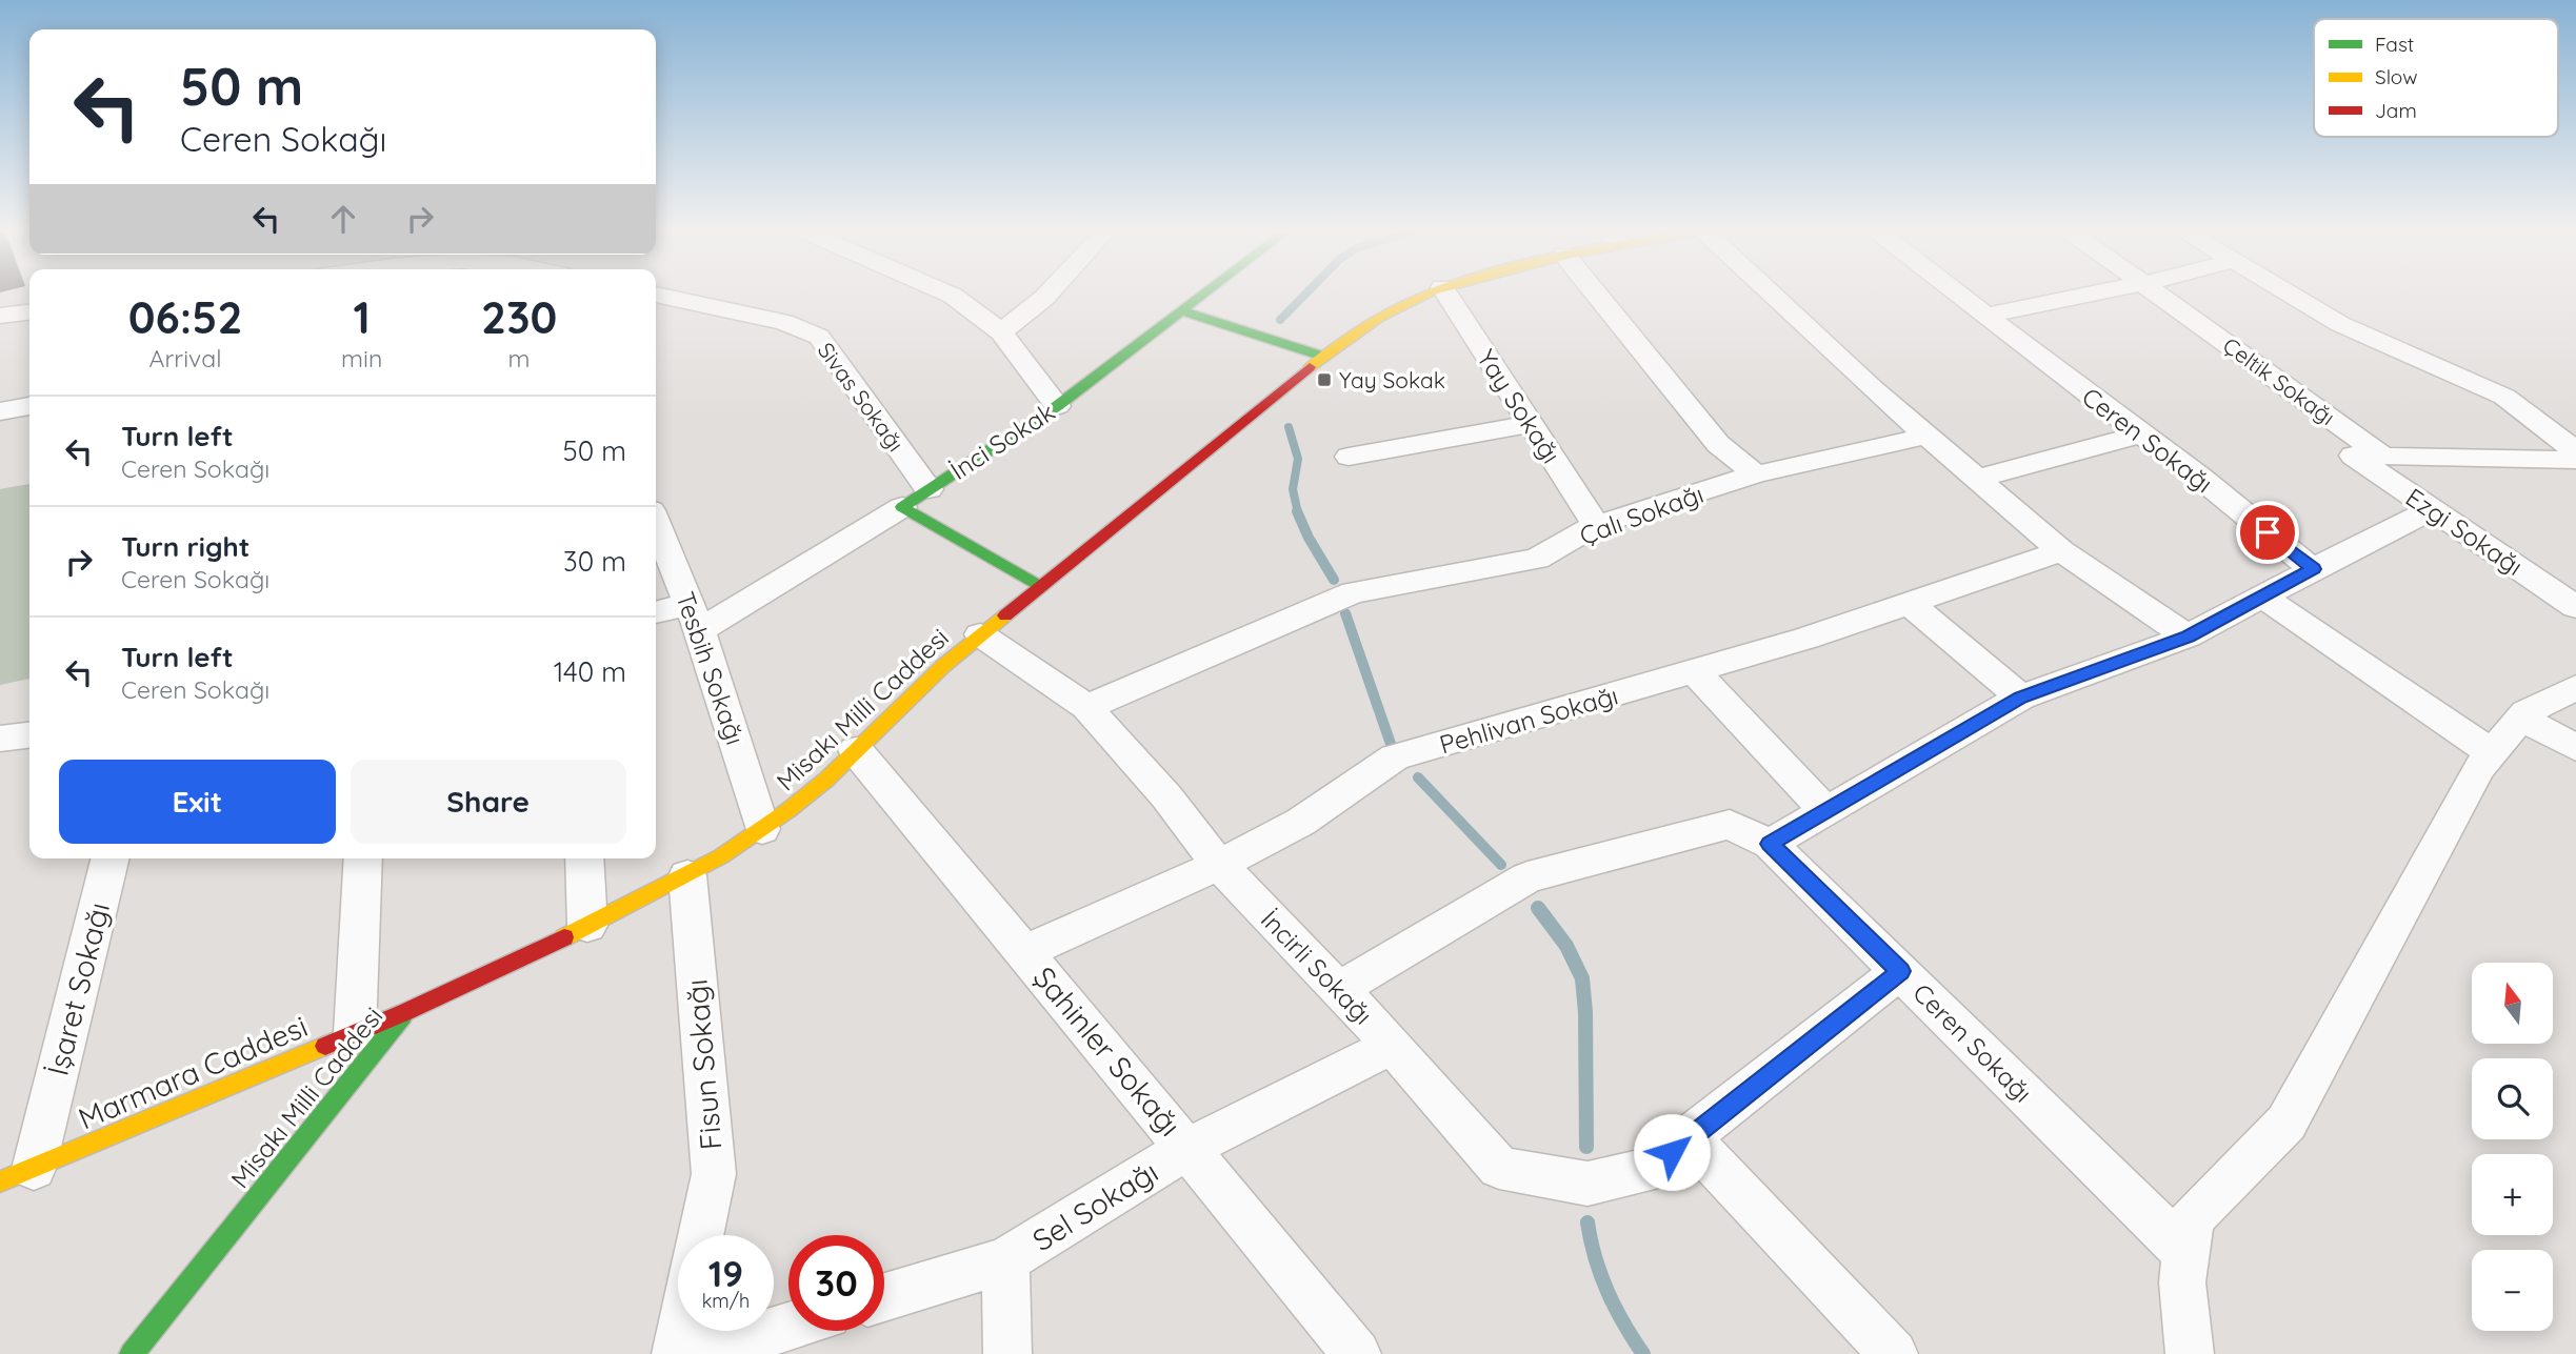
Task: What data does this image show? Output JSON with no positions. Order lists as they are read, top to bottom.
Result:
{
  "streets": {
    "street": [
      "Çeltik Sokağı",
      "Sivas Sokağı",
      "Yay Sokağı",
      "Ceren Sokağı",
      "İnci Sokak",
      "Çalı Sokağı",
      "Ezgi Sokağı",
      "Tesbih Sokağı",
      "Misakı Milli Caddesi",
      "Pehlivan Sokağı",
      "İncirli Sokağı",
      "İşaret Sokağı",
      "Şahinler Sokağı",
      "Fisun Sokağı",
      "Marmara Caddesi",
      "Sel Sokağı"
    ]
  },
  "crossings": [
    ["Çeltik Sokağı", "Ezgi Sokağı"],
    ["Sivas Sokağı", "İnci Sokak"],
    ["Yay Sokağı", "Çalı Sokağı"],
    ["Ceren Sokağı", "İncirli Sokağı"],
    ["İnci Sokak", "Tesbih Sokağı"],
    ["Çalı Sokağı", "İncirli Sokağı"],
    ["Tesbih Sokağı", "Misakı Milli Caddesi"],
    ["Misakı Milli Caddesi", "İncirli Sokağı"],
    ["Misakı Milli Caddesi", "Şahinler Sokağı"],
    ["Misakı Milli Caddesi", "Fisun Sokağı"],
    ["Misakı Milli Caddesi", "Marmara Caddesi"],
    ["Pehlivan Sokağı", "İncirli Sokağı"],
    ["Pehlivan Sokağı", "Şahinler Sokağı"],
    ["İncirli Sokağı", "Sel Sokağı"],
    ["İşaret Sokağı", "Marmara Caddesi"],
    ["Şahinler Sokağı", "Sel Sokağı"]
  ],
  "places": {
    "transit": ["Yay Sokak"]
  },
  "legend": ["Fast", "Slow", "Jam"],
  "north": "top",
  "page": {
    "turn": ["50 m", "Ceren Sokağı"],
    "eta": [
      "06:52",
      "Arrival",
      "1",
      "min",
      "230",
      "m"
    ],
    "list": [
      {
        "name": "Turn left",
        "note": "Ceren Sokağı",
        "value": "50 m"
      },
      {
        "name": "Turn right",
        "note": "Ceren Sokağı",
        "value": "30 m"
      },
      {
        "name": "Turn left",
        "note": "Ceren Sokağı",
        "value": "140 m"
      }
    ],
    "buttons": ["Exit", "Share"],
    "map_buttons": ["+", "−"],
    "speed": "19 km/h",
    "limit": "30"
  }
}
